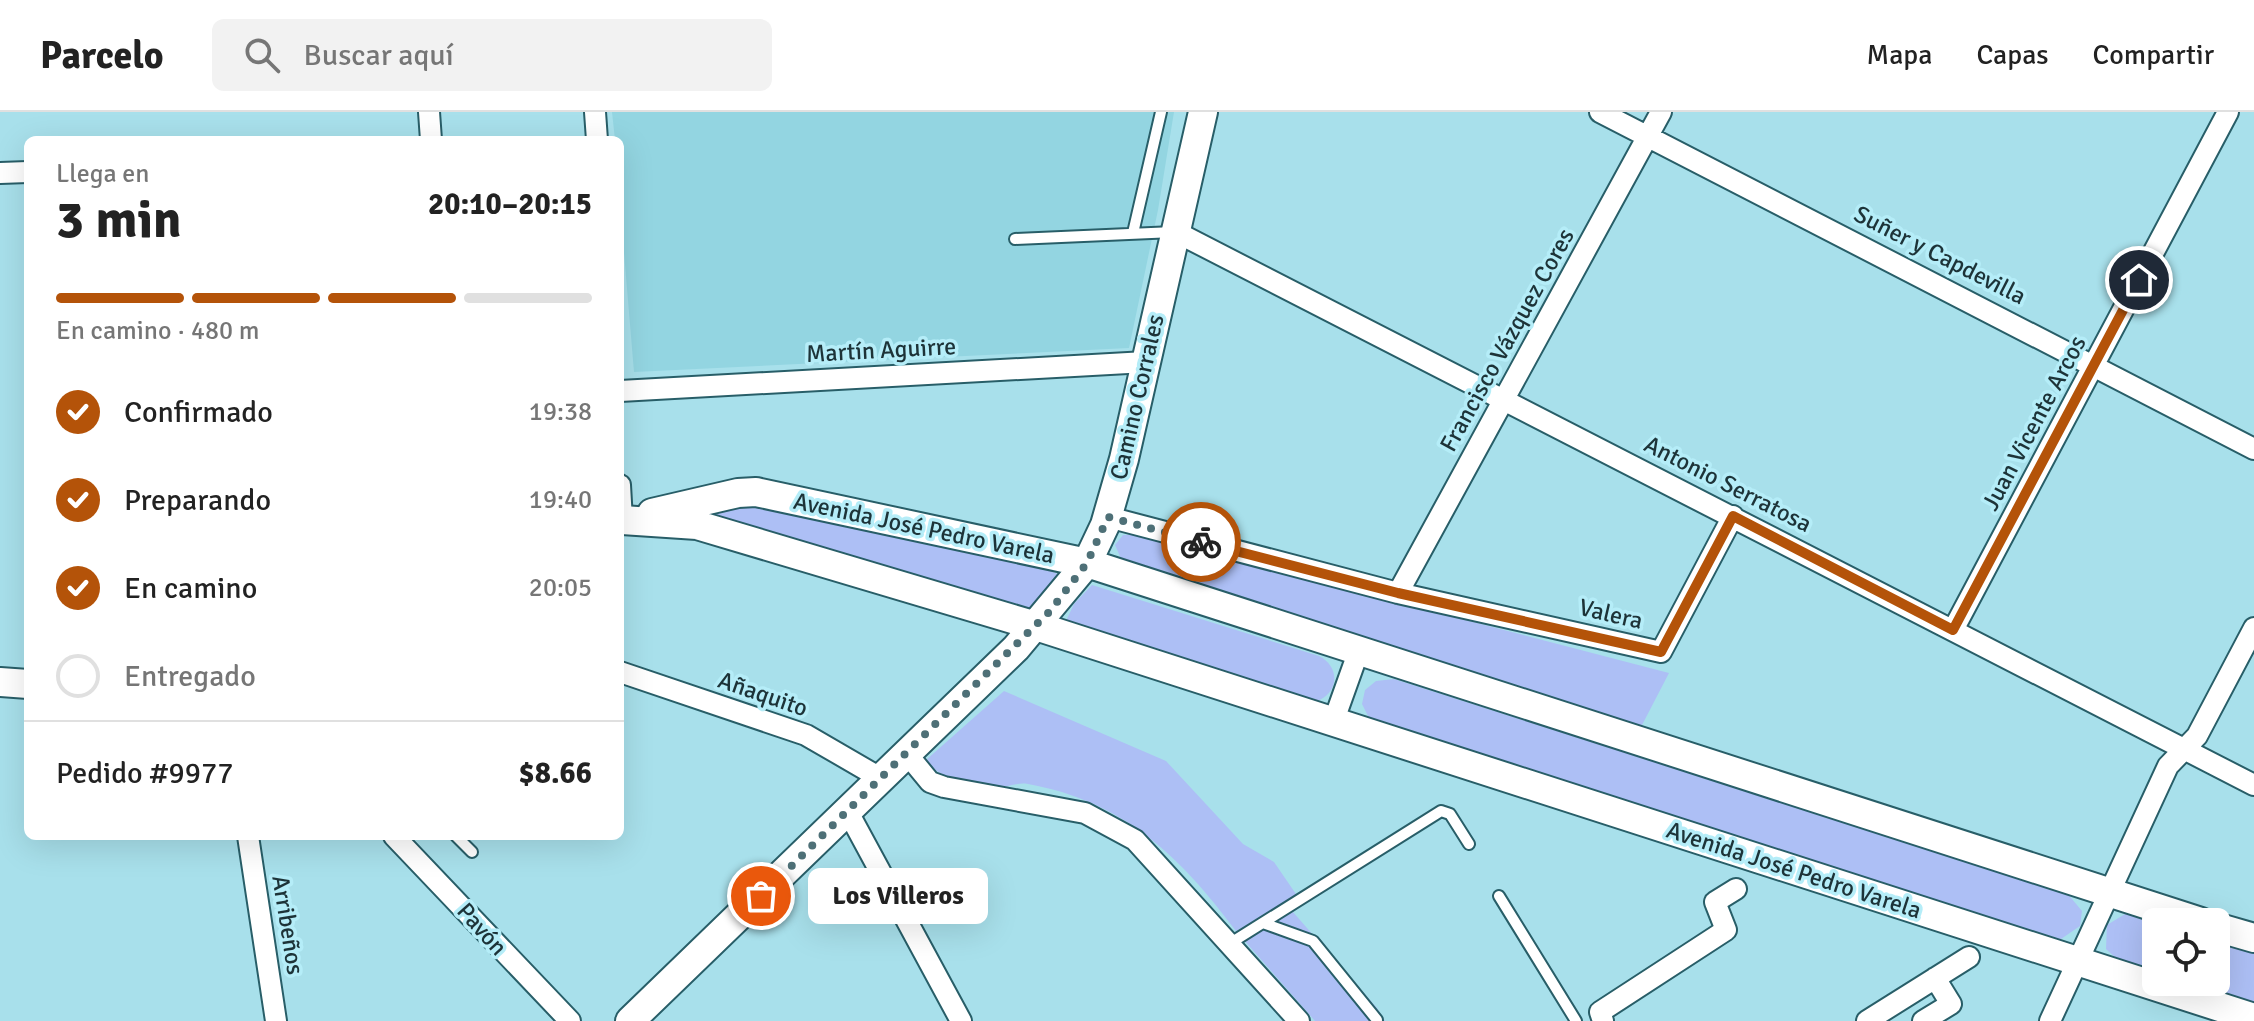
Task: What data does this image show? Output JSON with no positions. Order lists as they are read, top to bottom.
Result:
{
  "streets": {
    "street": [
      "Suñer y Capdevilla",
      "Francisco Vázquez Cores",
      "Martín Aguirre",
      "Camino Corrales",
      "Juan Vicente Arcos",
      "Antonio Serratosa",
      "Avenida José Pedro Varela",
      "Valera",
      "Añaquito",
      "Arribeños",
      "Pavón"
    ]
  },
  "crossings": [
    ["Suñer y Capdevilla", "Francisco Vázquez Cores"],
    ["Suñer y Capdevilla", "Juan Vicente Arcos"],
    ["Francisco Vázquez Cores", "Antonio Serratosa"],
    ["Francisco Vázquez Cores", "Valera"],
    ["Martín Aguirre", "Camino Corrales"],
    ["Camino Corrales", "Antonio Serratosa"],
    ["Camino Corrales", "Avenida José Pedro Varela"],
    ["Camino Corrales", "Añaquito"],
    ["Juan Vicente Arcos", "Antonio Serratosa"],
    ["Antonio Serratosa", "Valera"]
  ],
  "places": ["Los Villeros"],
  "page": {
    "header": "Parcelo",
    "search": "Buscar aquí",
    "nav": ["Mapa", "Capas", "Compartir"],
    "heading": ["3 min", "Llega en", "20:10–20:15"],
    "panel": ["Pedido #9977", "$8.66"],
    "bar": "En camino · 480 m",
    "list": [
      ["Confirmado", "19:38"],
      ["Preparando", "19:40"],
      ["En camino", "20:05"],
      "Entregado"
    ],
    "bubble": "Los Villeros"
  }
}
